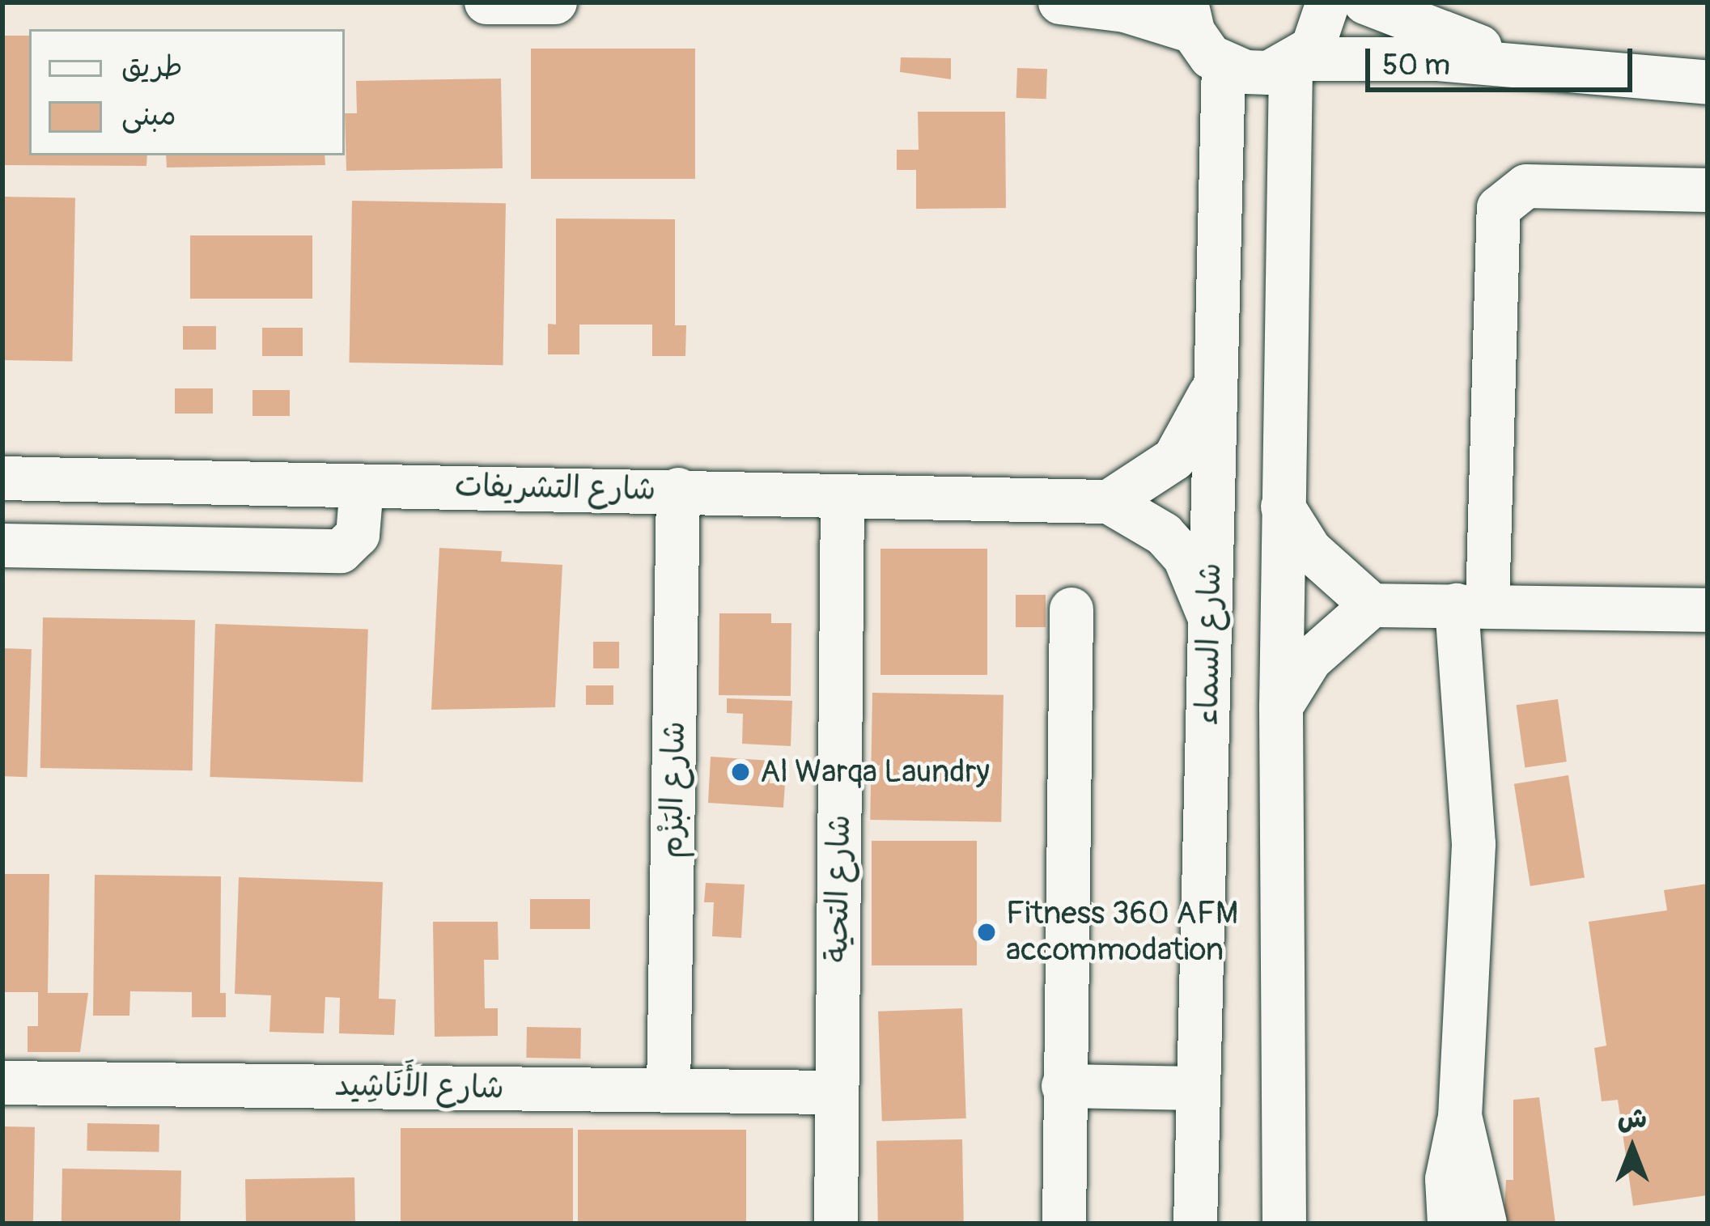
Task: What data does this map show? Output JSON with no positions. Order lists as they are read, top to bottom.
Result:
{
  "streets": {
    "street": [
      "شارع التشريفات",
      "شارع السماء",
      "شارع البَزْم",
      "شارع التحية",
      "شارع الأَنَاشِيد"
    ]
  },
  "crossings": [
    ["شارع التشريفات", "شارع السماء"],
    ["شارع التشريفات", "شارع البَزْم"],
    ["شارع التشريفات", "شارع التحية"],
    ["شارع البَزْم", "شارع الأَنَاشِيد"],
    ["شارع التحية", "شارع الأَنَاشِيد"]
  ],
  "places": ["Al Warqa Laundry", "Fitness 360 AFM accommodation"],
  "legend": ["طريق", "مبنى"],
  "scale_bar": "50 m",
  "north": "top"
}
